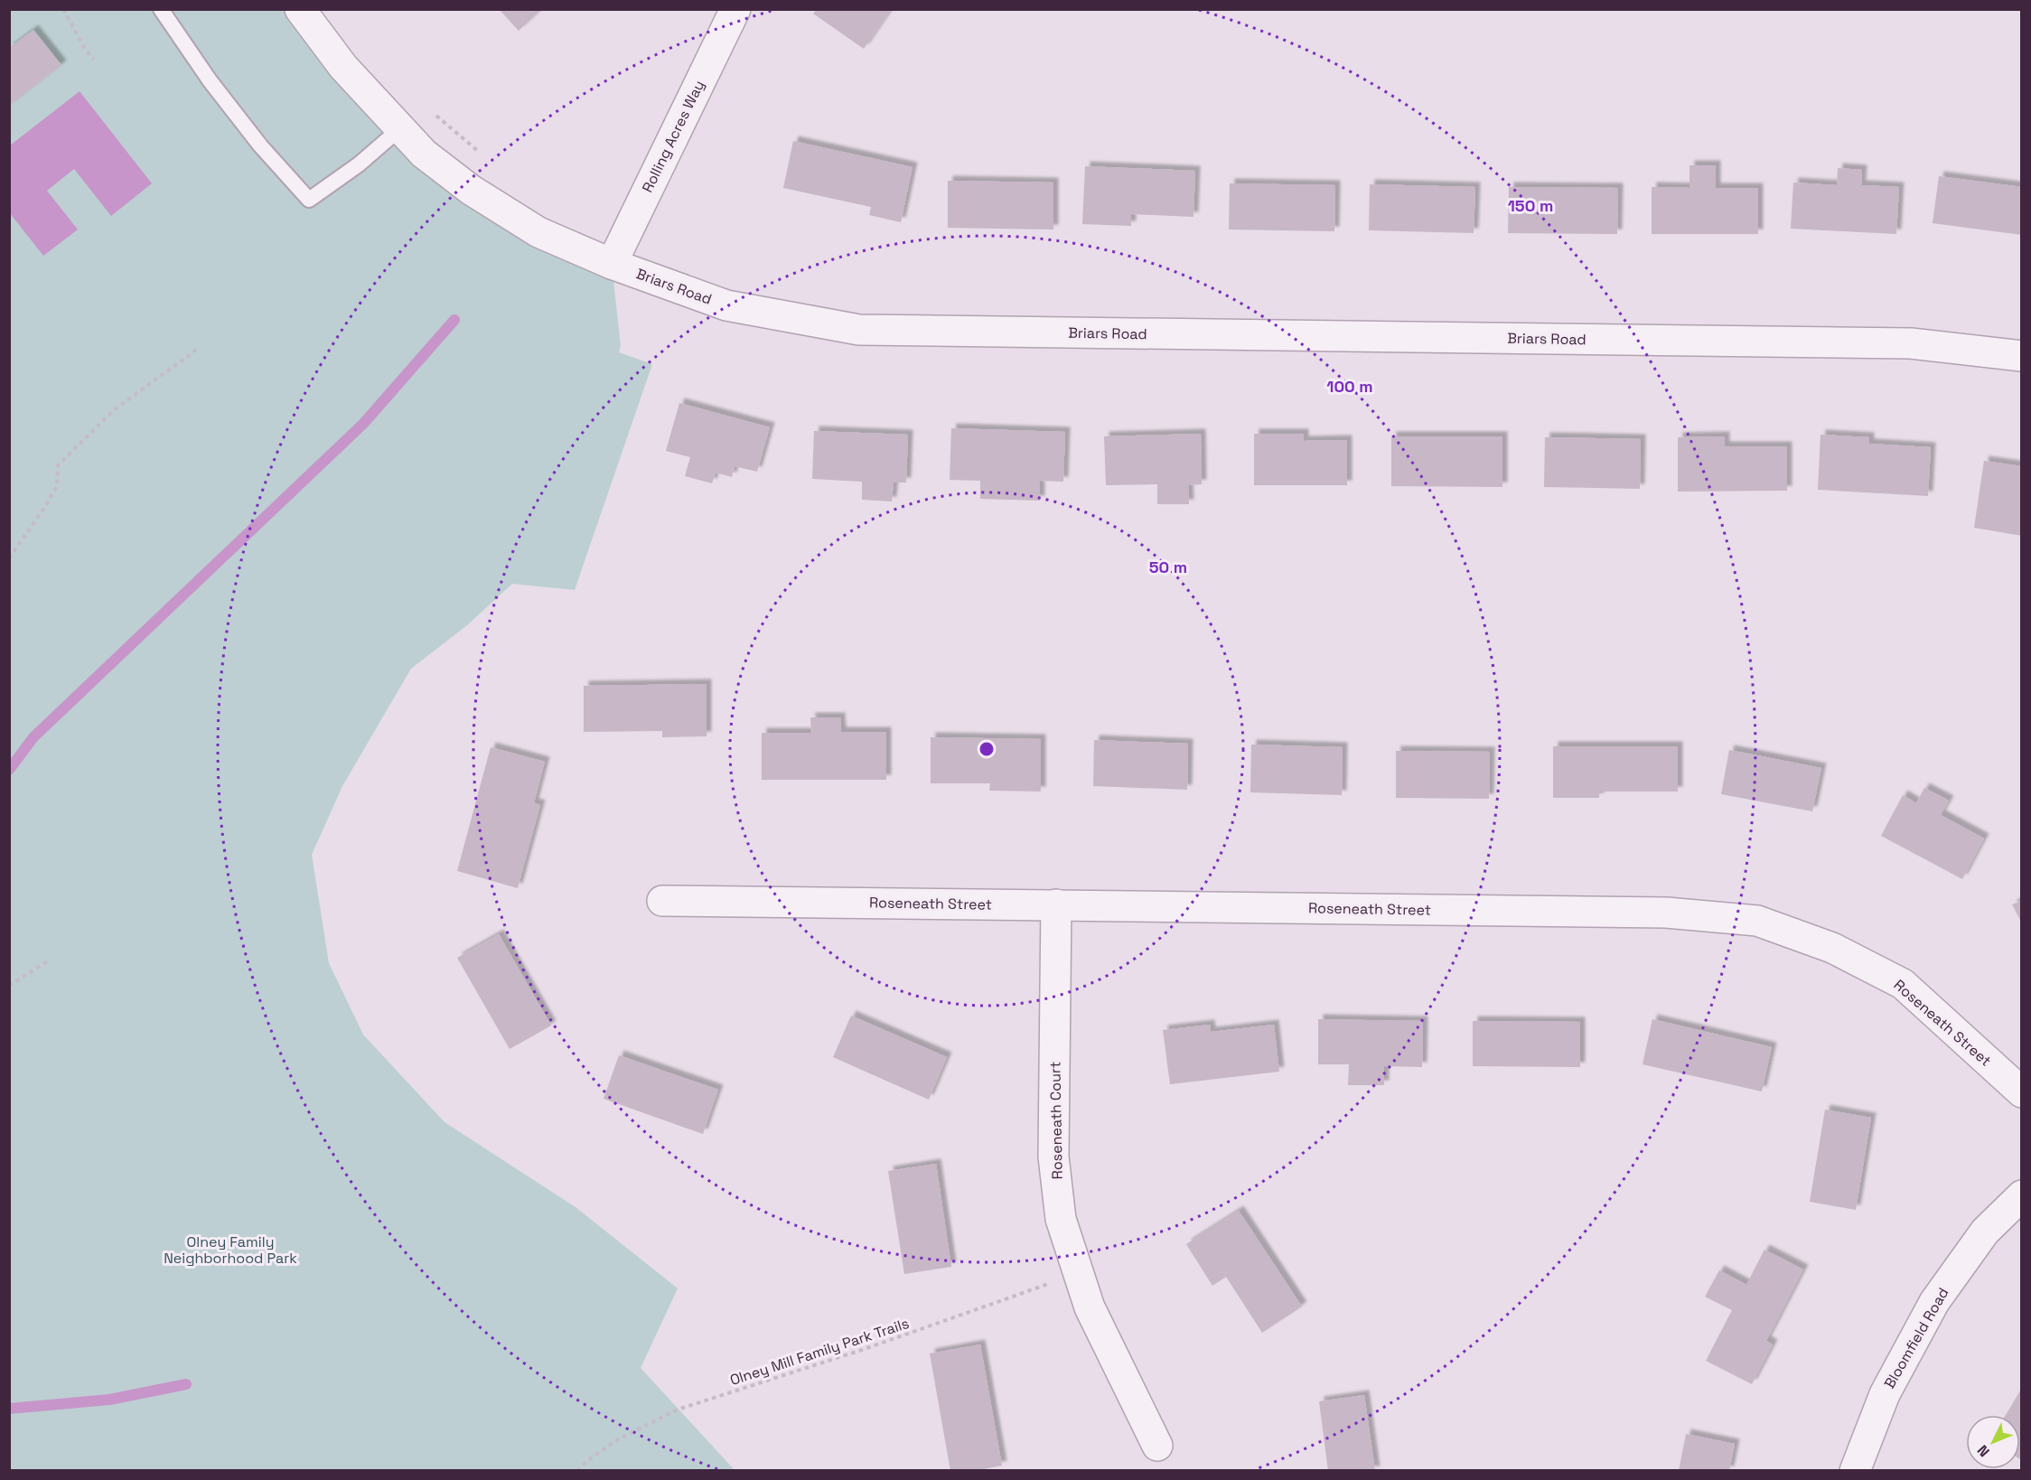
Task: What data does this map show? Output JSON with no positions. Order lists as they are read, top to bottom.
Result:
{
  "streets": {
    "street": [
      "Rolling Acres Way",
      "Briars Road",
      "Roseneath Street",
      "Roseneath Court",
      "Bloomfield Road"
    ],
    "path": ["Olney Mill Family Park Trails"]
  },
  "crossings": [
    ["Rolling Acres Way", "Briars Road"],
    ["Roseneath Street", "Roseneath Court"],
    ["Roseneath Court", "Olney Mill Family Park Trails"]
  ],
  "parks": ["Olney Family Neighborhood Park"],
  "north": "bottom left",
  "rings": ["150 m", "100 m", "50 m"]
}
